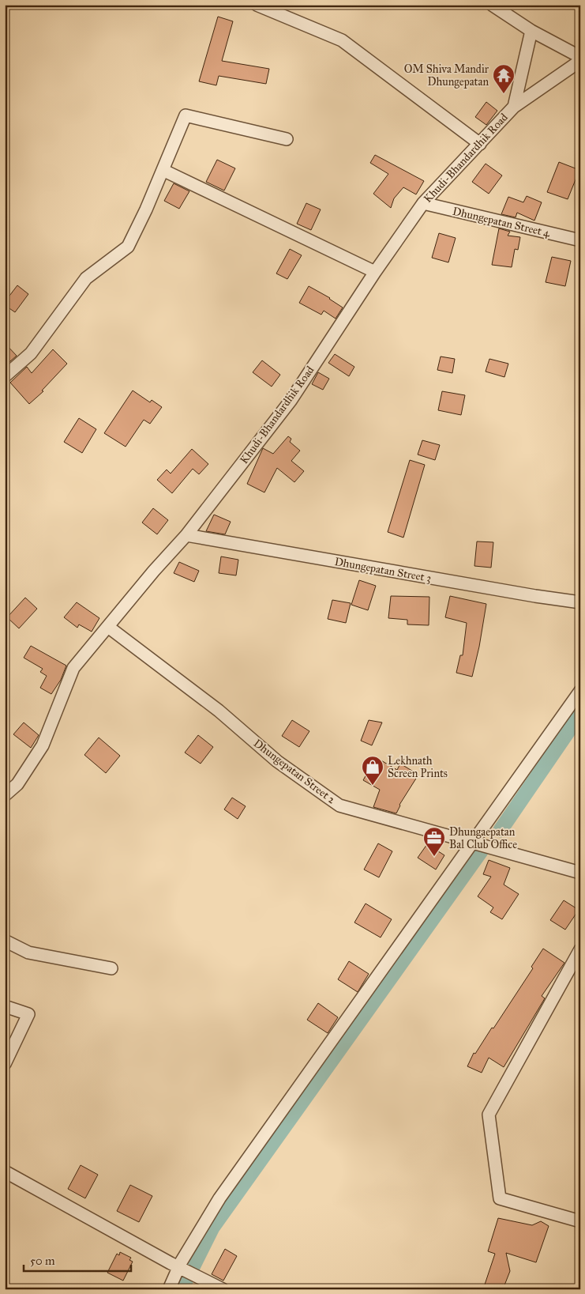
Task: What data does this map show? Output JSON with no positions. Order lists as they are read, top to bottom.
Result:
{
  "streets": {
    "street": [
      "Khudi-Bhandardhik Road",
      "Dhungepatan Street 4",
      "Dhungepatan Street 3",
      "Dhungepatan Street 2"
    ]
  },
  "crossings": [
    ["Khudi-Bhandardhik Road", "Dhungepatan Street 4"],
    ["Khudi-Bhandardhik Road", "Dhungepatan Street 3"],
    ["Khudi-Bhandardhik Road", "Dhungepatan Street 2"]
  ],
  "places": {
    "temple": ["OM Shiva Mandir Dhungepatan"],
    "shop": ["Lekhnath Screen Prints"],
    "office": ["Dhungaepatan Bal Club Office"]
  },
  "scale_bar": "50 m"
}
